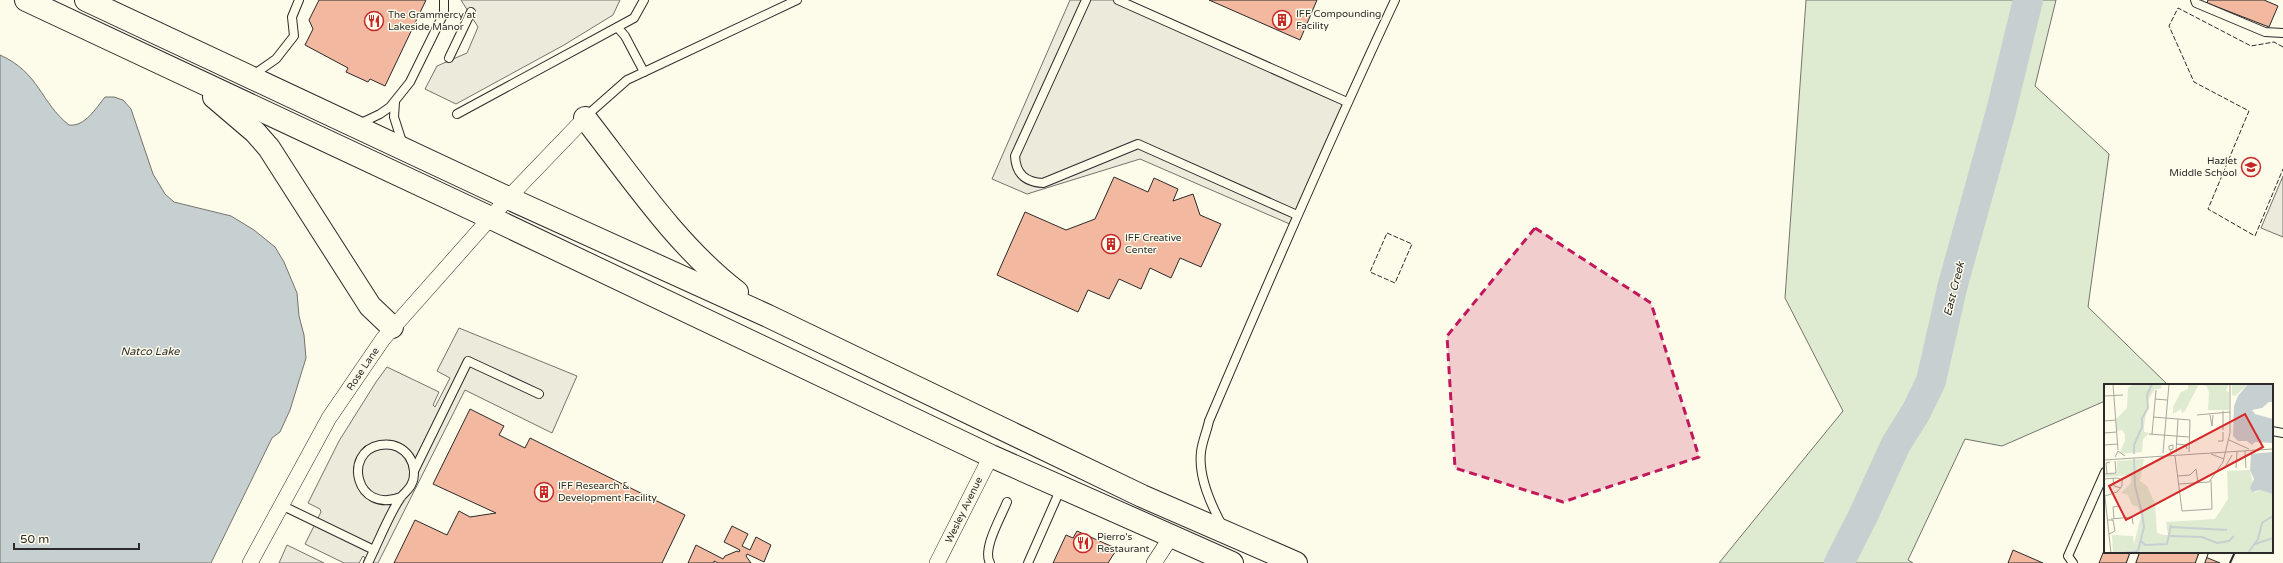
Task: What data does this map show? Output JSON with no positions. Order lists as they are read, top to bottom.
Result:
{
  "streets": {
    "street": ["Rose Lane", "Wesley Avenue"]
  },
  "water": ["East Creek", "Natco Lake"],
  "places": {
    "building": ["IFF Compounding Facility", "IFF Creative Center", "IFF Research & Development Facility"],
    "restaurant": ["The Grammercy at Lakeside Manor", "Pierro's Restaurant"],
    "school or university": ["Hazlet Middle School"]
  },
  "scale_bar": "50 m"
}
